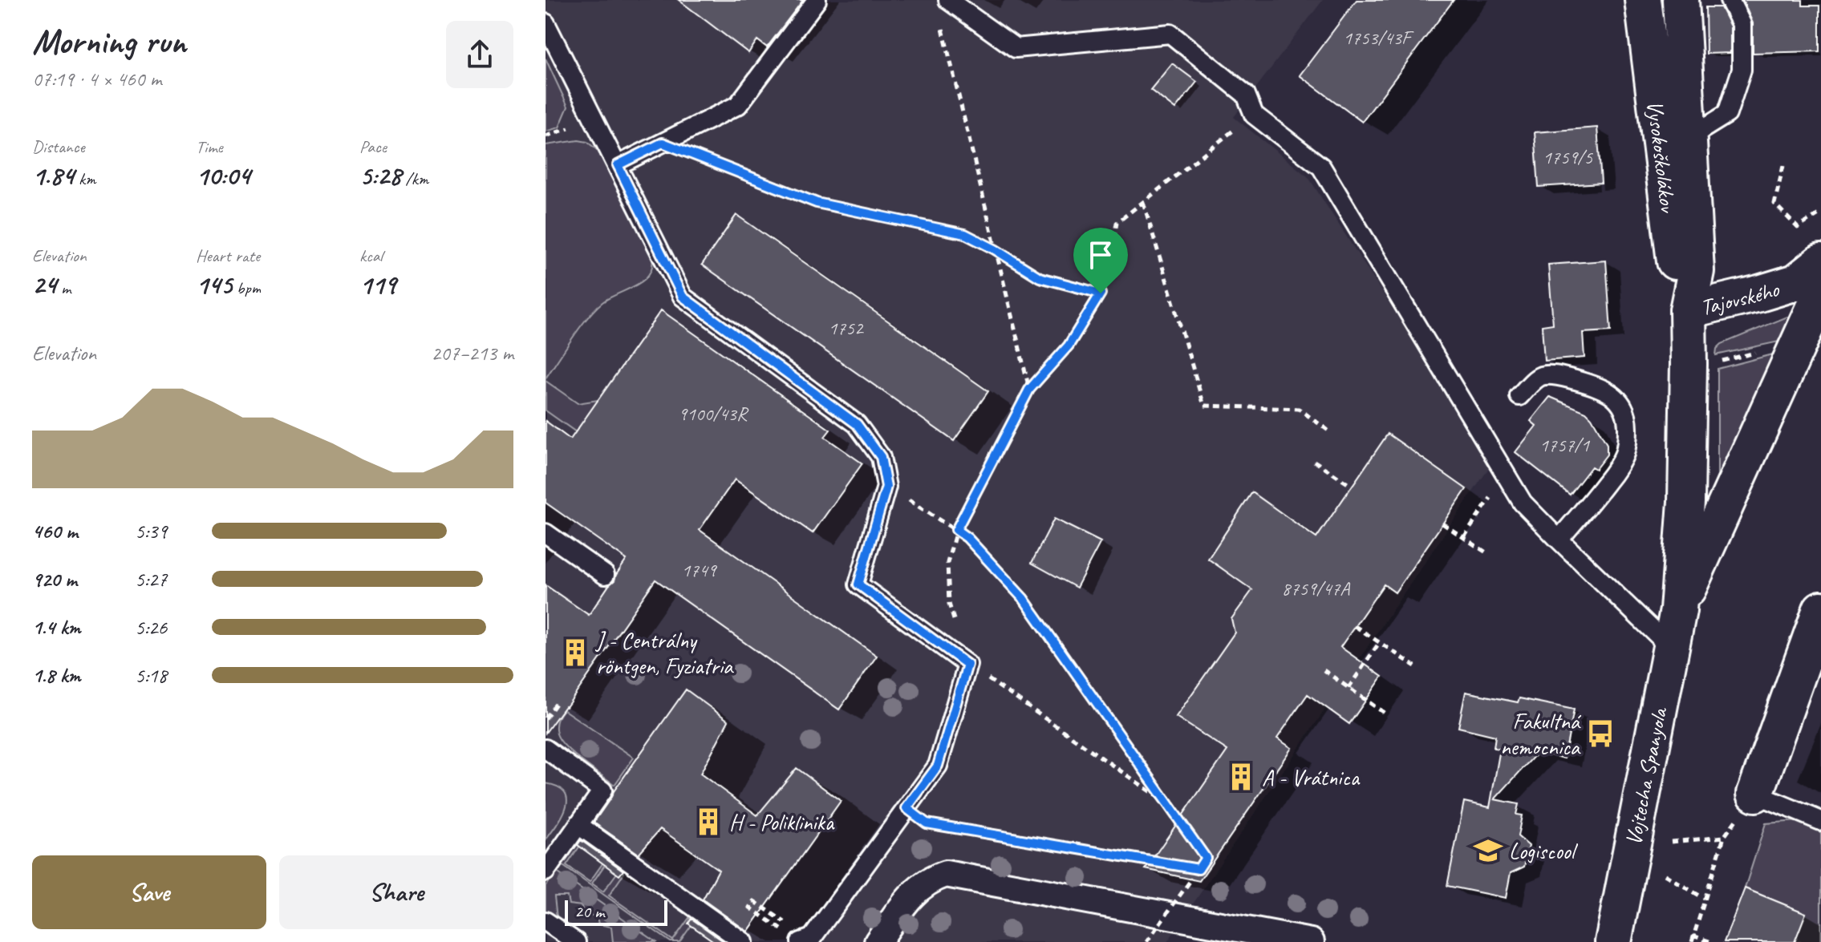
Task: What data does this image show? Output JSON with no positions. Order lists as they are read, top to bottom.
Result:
{
  "streets": {
    "street": ["Vysokoškolákov", "Tajovského", "Vojtecha Spanyola"]
  },
  "crossings": [
    ["Vysokoškolákov", "Tajovského"],
    ["Vysokoškolákov", "Vojtecha Spanyola"]
  ],
  "places": {
    "building": ["J - Centrálny röntgen, Fyziatria", "A - Vrátnica", "H - Poliklinika"],
    "bus stop": ["Fakultná nemocnica"],
    "school or university": ["Logiscool"]
  },
  "house_numbers": [
    "1753/43F",
    "1759/5",
    "1752",
    "9100/43R",
    "1757/1",
    "1749",
    "8759/47A"
  ],
  "scale_bar": "20 m",
  "page": {
    "heading": ["Morning run", "07:19 · 4 × 460 m"],
    "stats": [
      ["Distance", "1.84 km"],
      ["Time", "10:04"],
      ["Pace", "5:28 /km"],
      ["Elevation", "24 m"],
      ["Heart rate", "145 bpm"],
      ["kcal", "119"]
    ],
    "chart": ["Elevation", "207–213 m"],
    "list": [
      {
        "name": "460 m",
        "note": "5:39"
      },
      {
        "name": "920 m",
        "note": "5:27"
      },
      {
        "name": "1.4 km",
        "note": "5:26"
      },
      {
        "name": "1.8 km",
        "note": "5:18"
      }
    ],
    "buttons": ["Save", "Share"],
    "scale": "20 m"
  }
}
